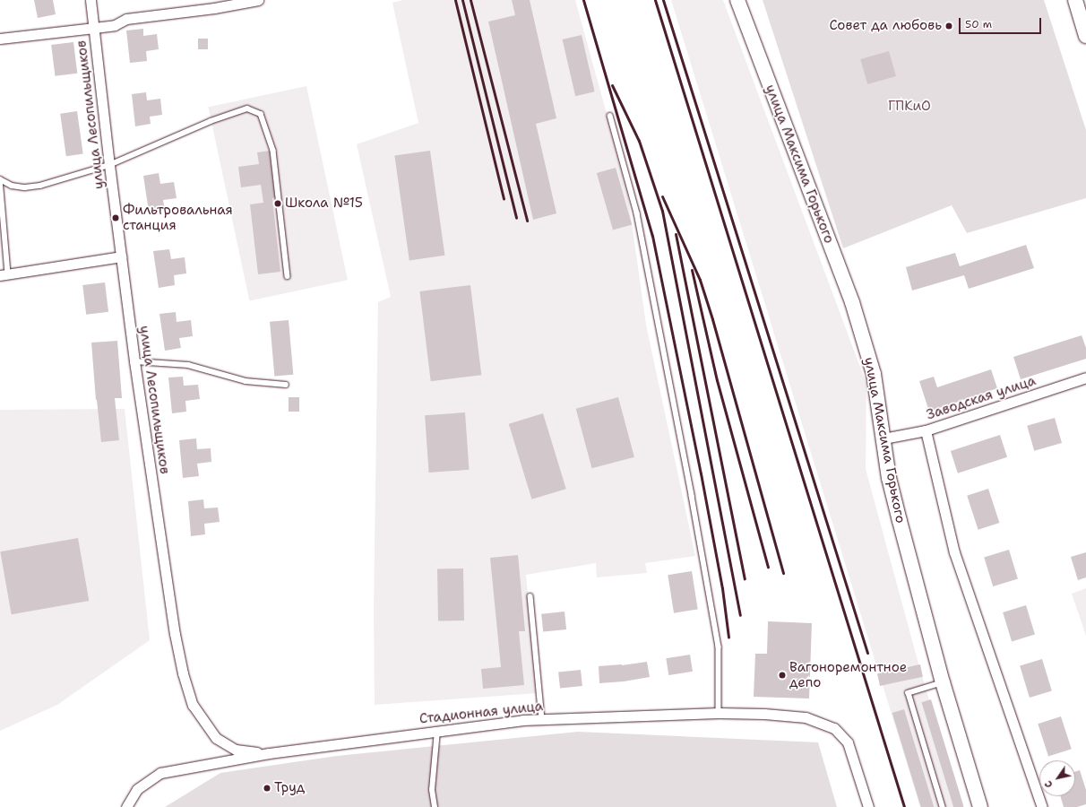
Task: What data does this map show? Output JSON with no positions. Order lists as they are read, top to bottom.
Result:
{
  "streets": {
    "street": [
      "улица Лесопильщиков",
      "улица Максима Горького",
      "Заводская улица",
      "Стадионная улица"
    ]
  },
  "crossings": [
    ["улица Лесопильщиков", "Стадионная улица"],
    ["улица Максима Горького", "Заводская улица"]
  ],
  "parks": ["ГПКиО"],
  "places": [
    "Совет да любовь",
    "Школа №15",
    "Фильтровальная станция",
    "Вагоноремонтное депо",
    "Труд"
  ],
  "scale_bar": "50 m",
  "north": "bottom left"
}
